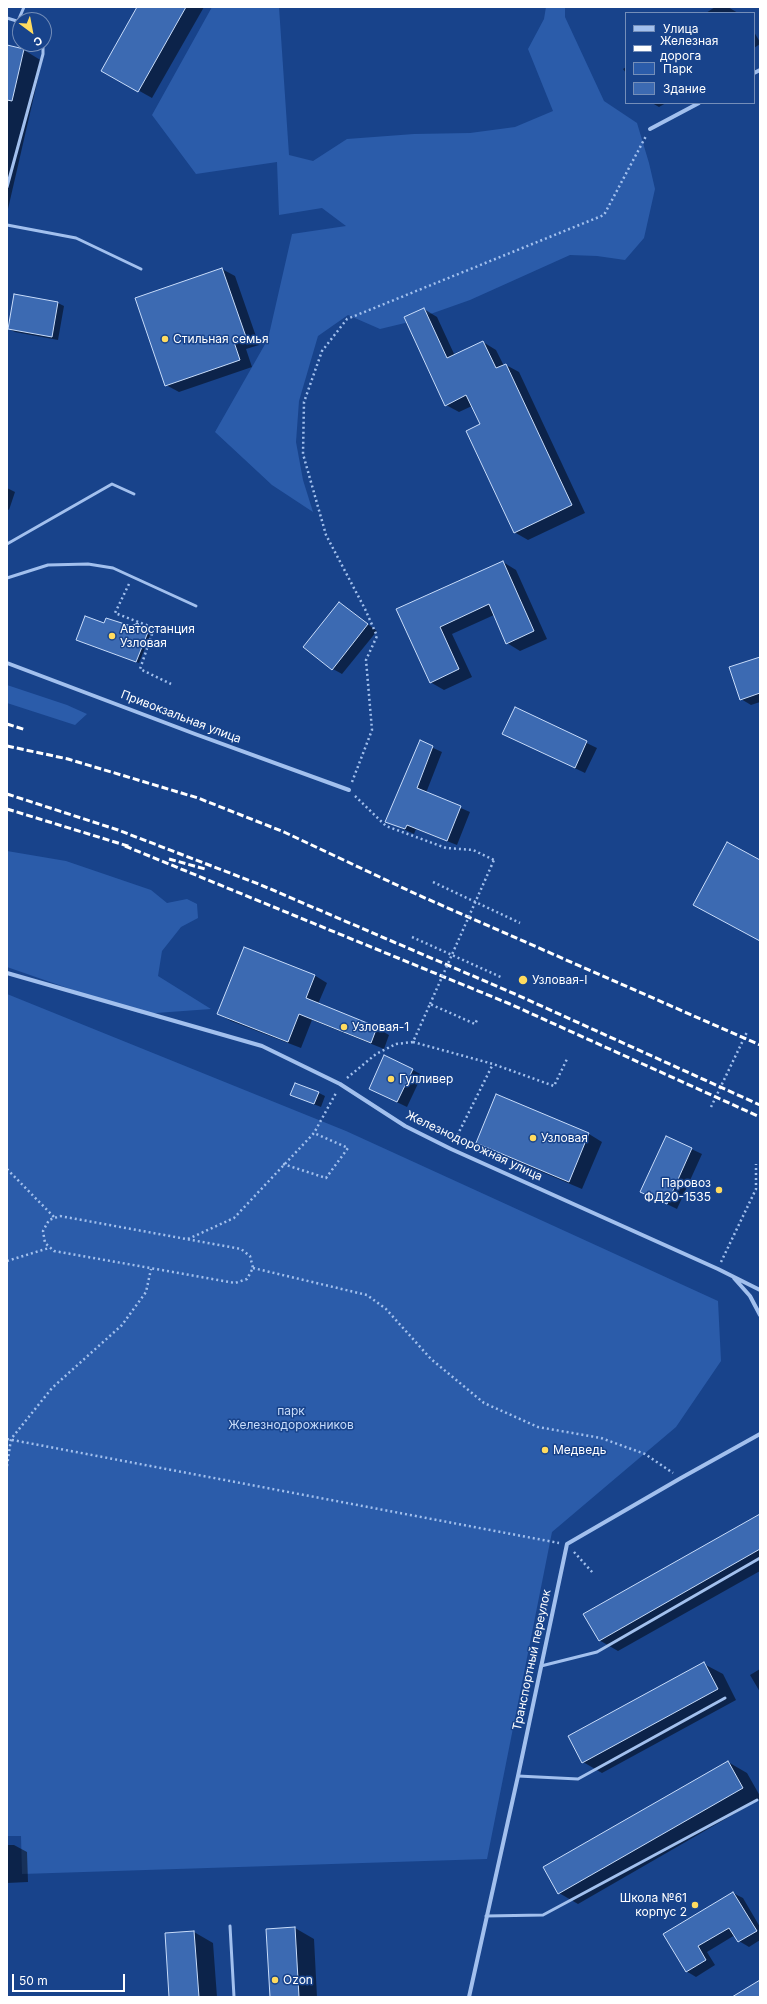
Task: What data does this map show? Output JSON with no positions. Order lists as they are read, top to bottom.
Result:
{
  "streets": {
    "street": ["Привокзальная улица", "Железнодорожная улица", "Транспортный переулок"]
  },
  "parks": ["парк Железнодорожников"],
  "places": [
    "Стильная семья",
    "Автостанция Узловая",
    "Узловая-I",
    "Узловая-1",
    "Гулливер",
    "Узловая",
    "Паровоз ФД20-1535",
    "Медведь",
    "Школа №61 корпус 2",
    "Ozon"
  ],
  "legend": [
    "Улица",
    "Железная дорога",
    "Парк",
    "Здание"
  ],
  "scale_bar": "50 m",
  "north": "bottom right"
}
